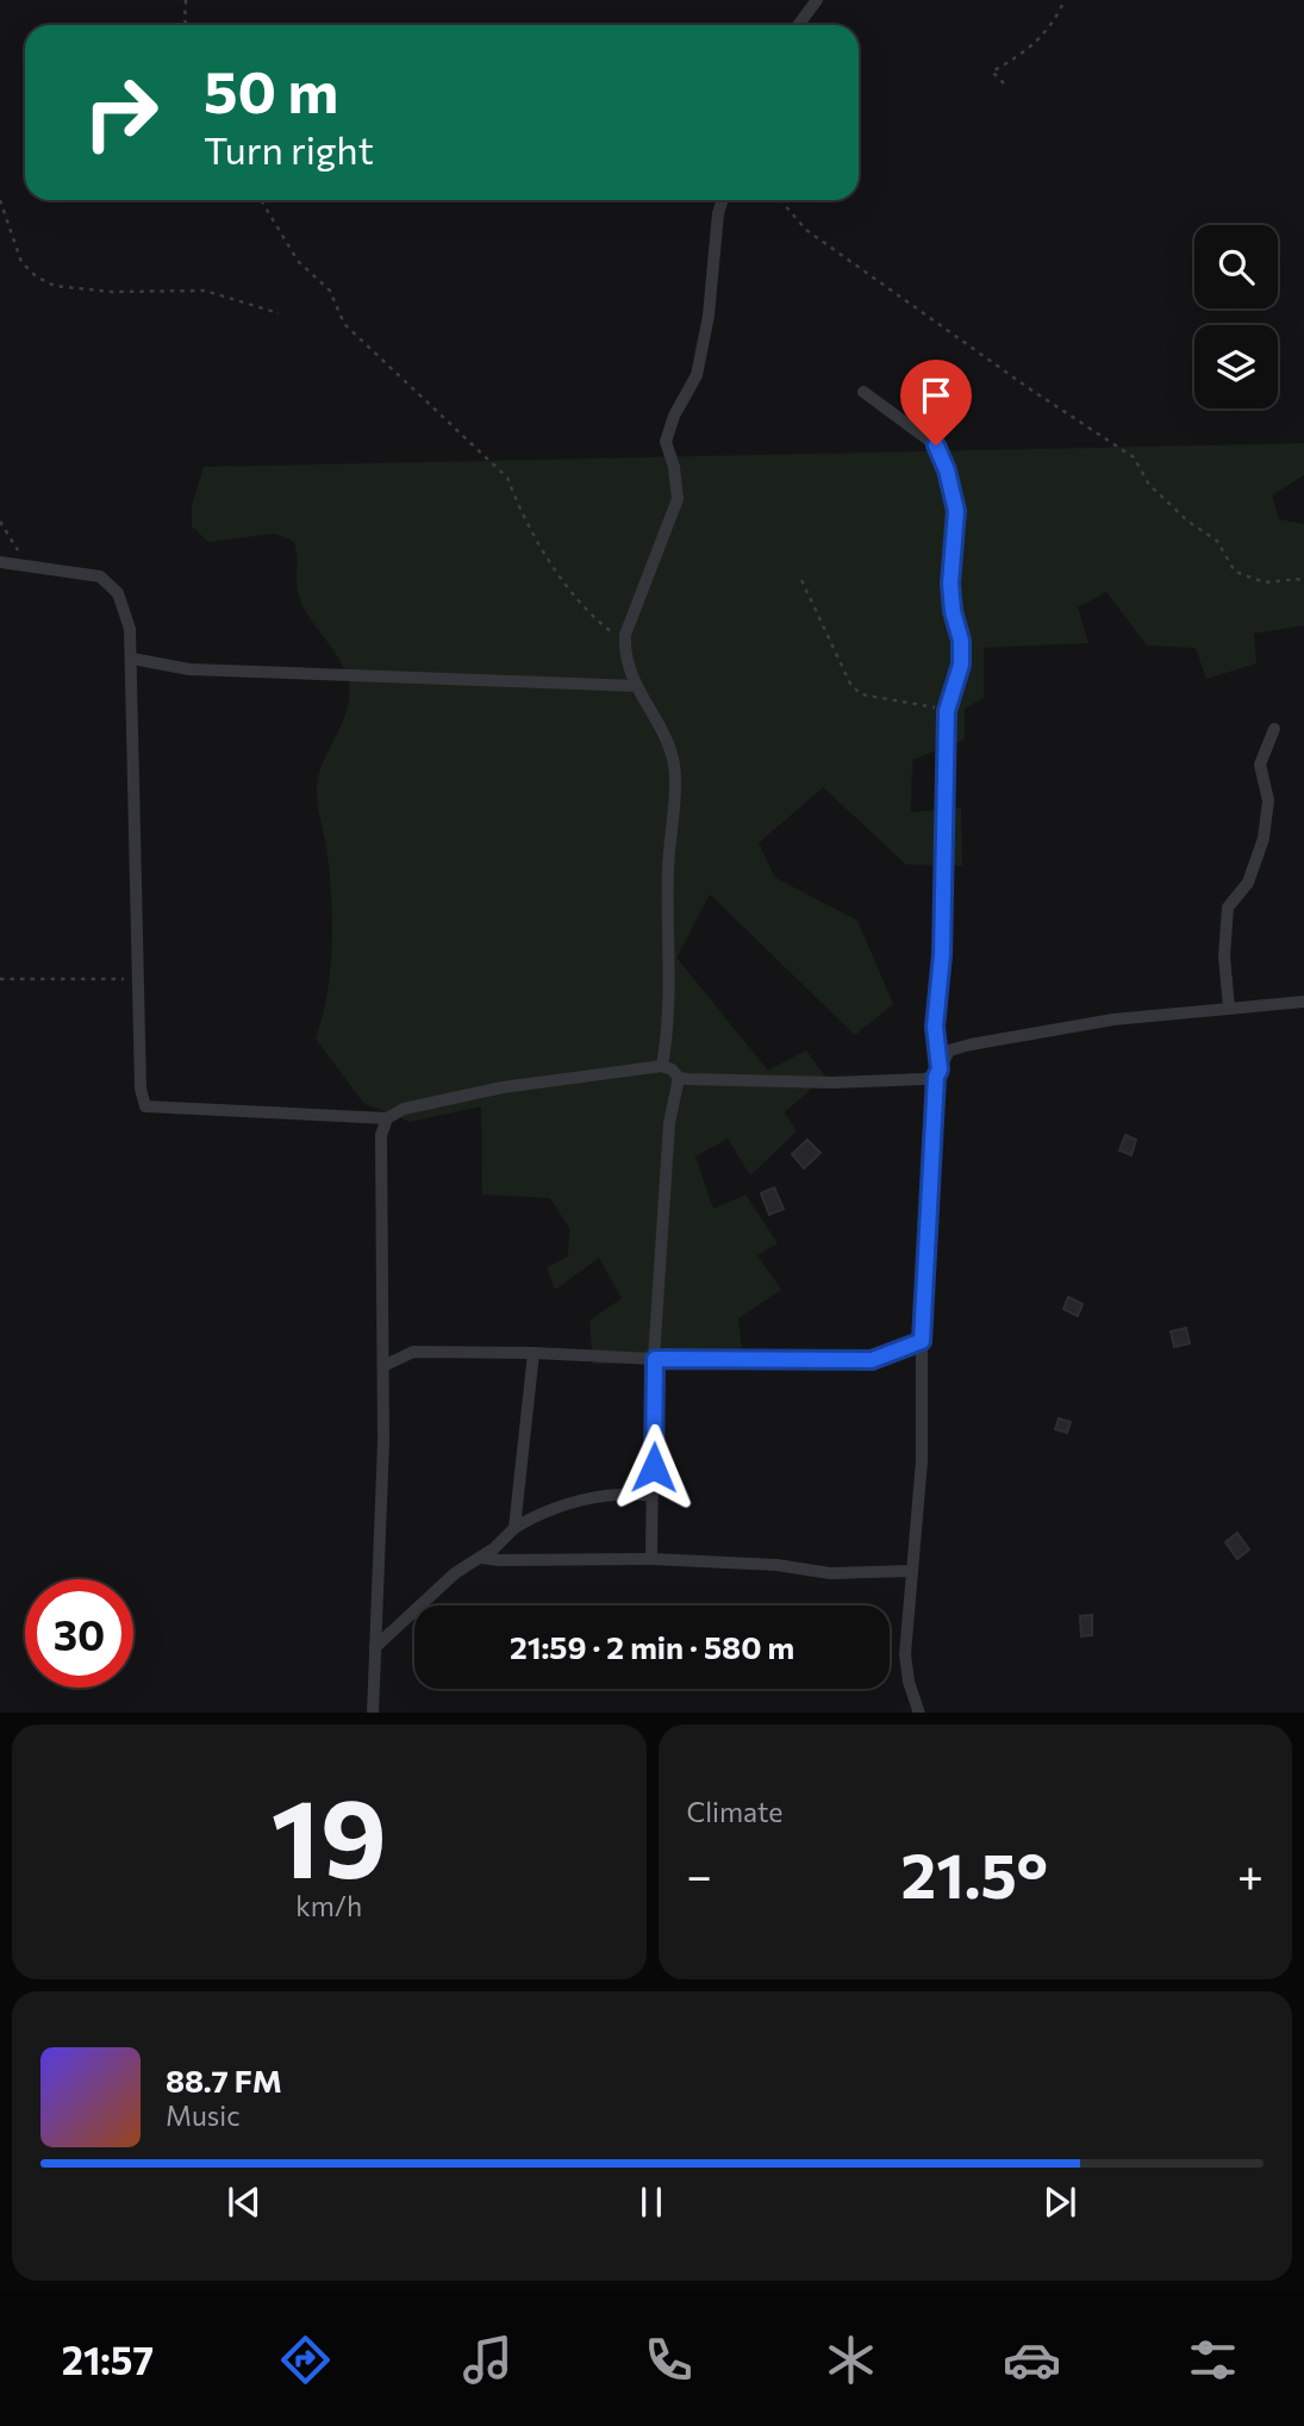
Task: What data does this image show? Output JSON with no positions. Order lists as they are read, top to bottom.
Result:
{
  "page": {
    "turn": ["50 m", "Turn right"],
    "limit": "30",
    "trip": "21:59 · 2 min · 580 m",
    "tile": [
      ["19", "km/h"],
      "Climate"
    ],
    "heat": ["−", "21.5°", "+"],
    "song": ["88.7 FM", "Music"],
    "tabs": "21:57"
  }
}
